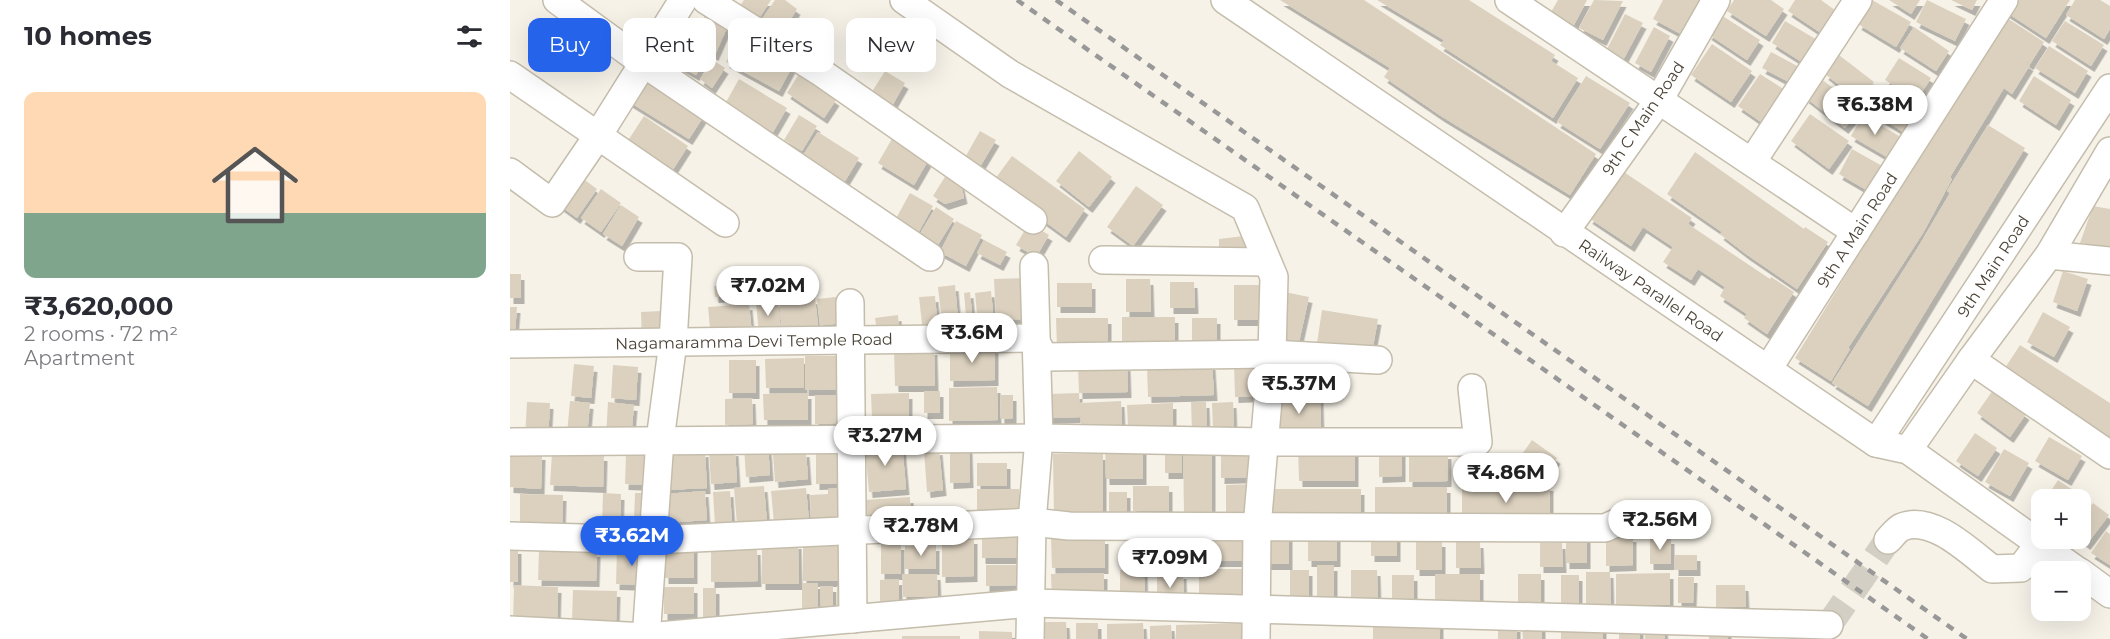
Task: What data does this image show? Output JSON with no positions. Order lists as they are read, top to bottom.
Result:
{
  "streets": {
    "street": [
      "9th C Main Road",
      "9th A Main Road",
      "9th Main Road",
      "Railway Parallel Road",
      "Nagamaramma Devi Temple Road"
    ]
  },
  "crossings": [
    ["9th C Main Road", "Railway Parallel Road"],
    ["9th A Main Road", "Railway Parallel Road"],
    ["9th Main Road", "Railway Parallel Road"]
  ],
  "page": {
    "heading": "10 homes",
    "chip": [
      "Buy",
      "Rent",
      "Filters",
      "New"
    ],
    "list": [
      {
        "name": "₹3,620,000",
        "note": "2 rooms · 72 m² · Apartment"
      }
    ],
    "price": [
      "₹6.38M",
      "₹7.02M",
      "₹3.6M",
      "₹5.37M",
      "₹3.27M",
      "₹4.86M",
      "₹2.56M",
      "₹2.78M",
      "₹3.62M",
      "₹7.09M"
    ],
    "map_buttons": ["+", "−"]
  }
}
